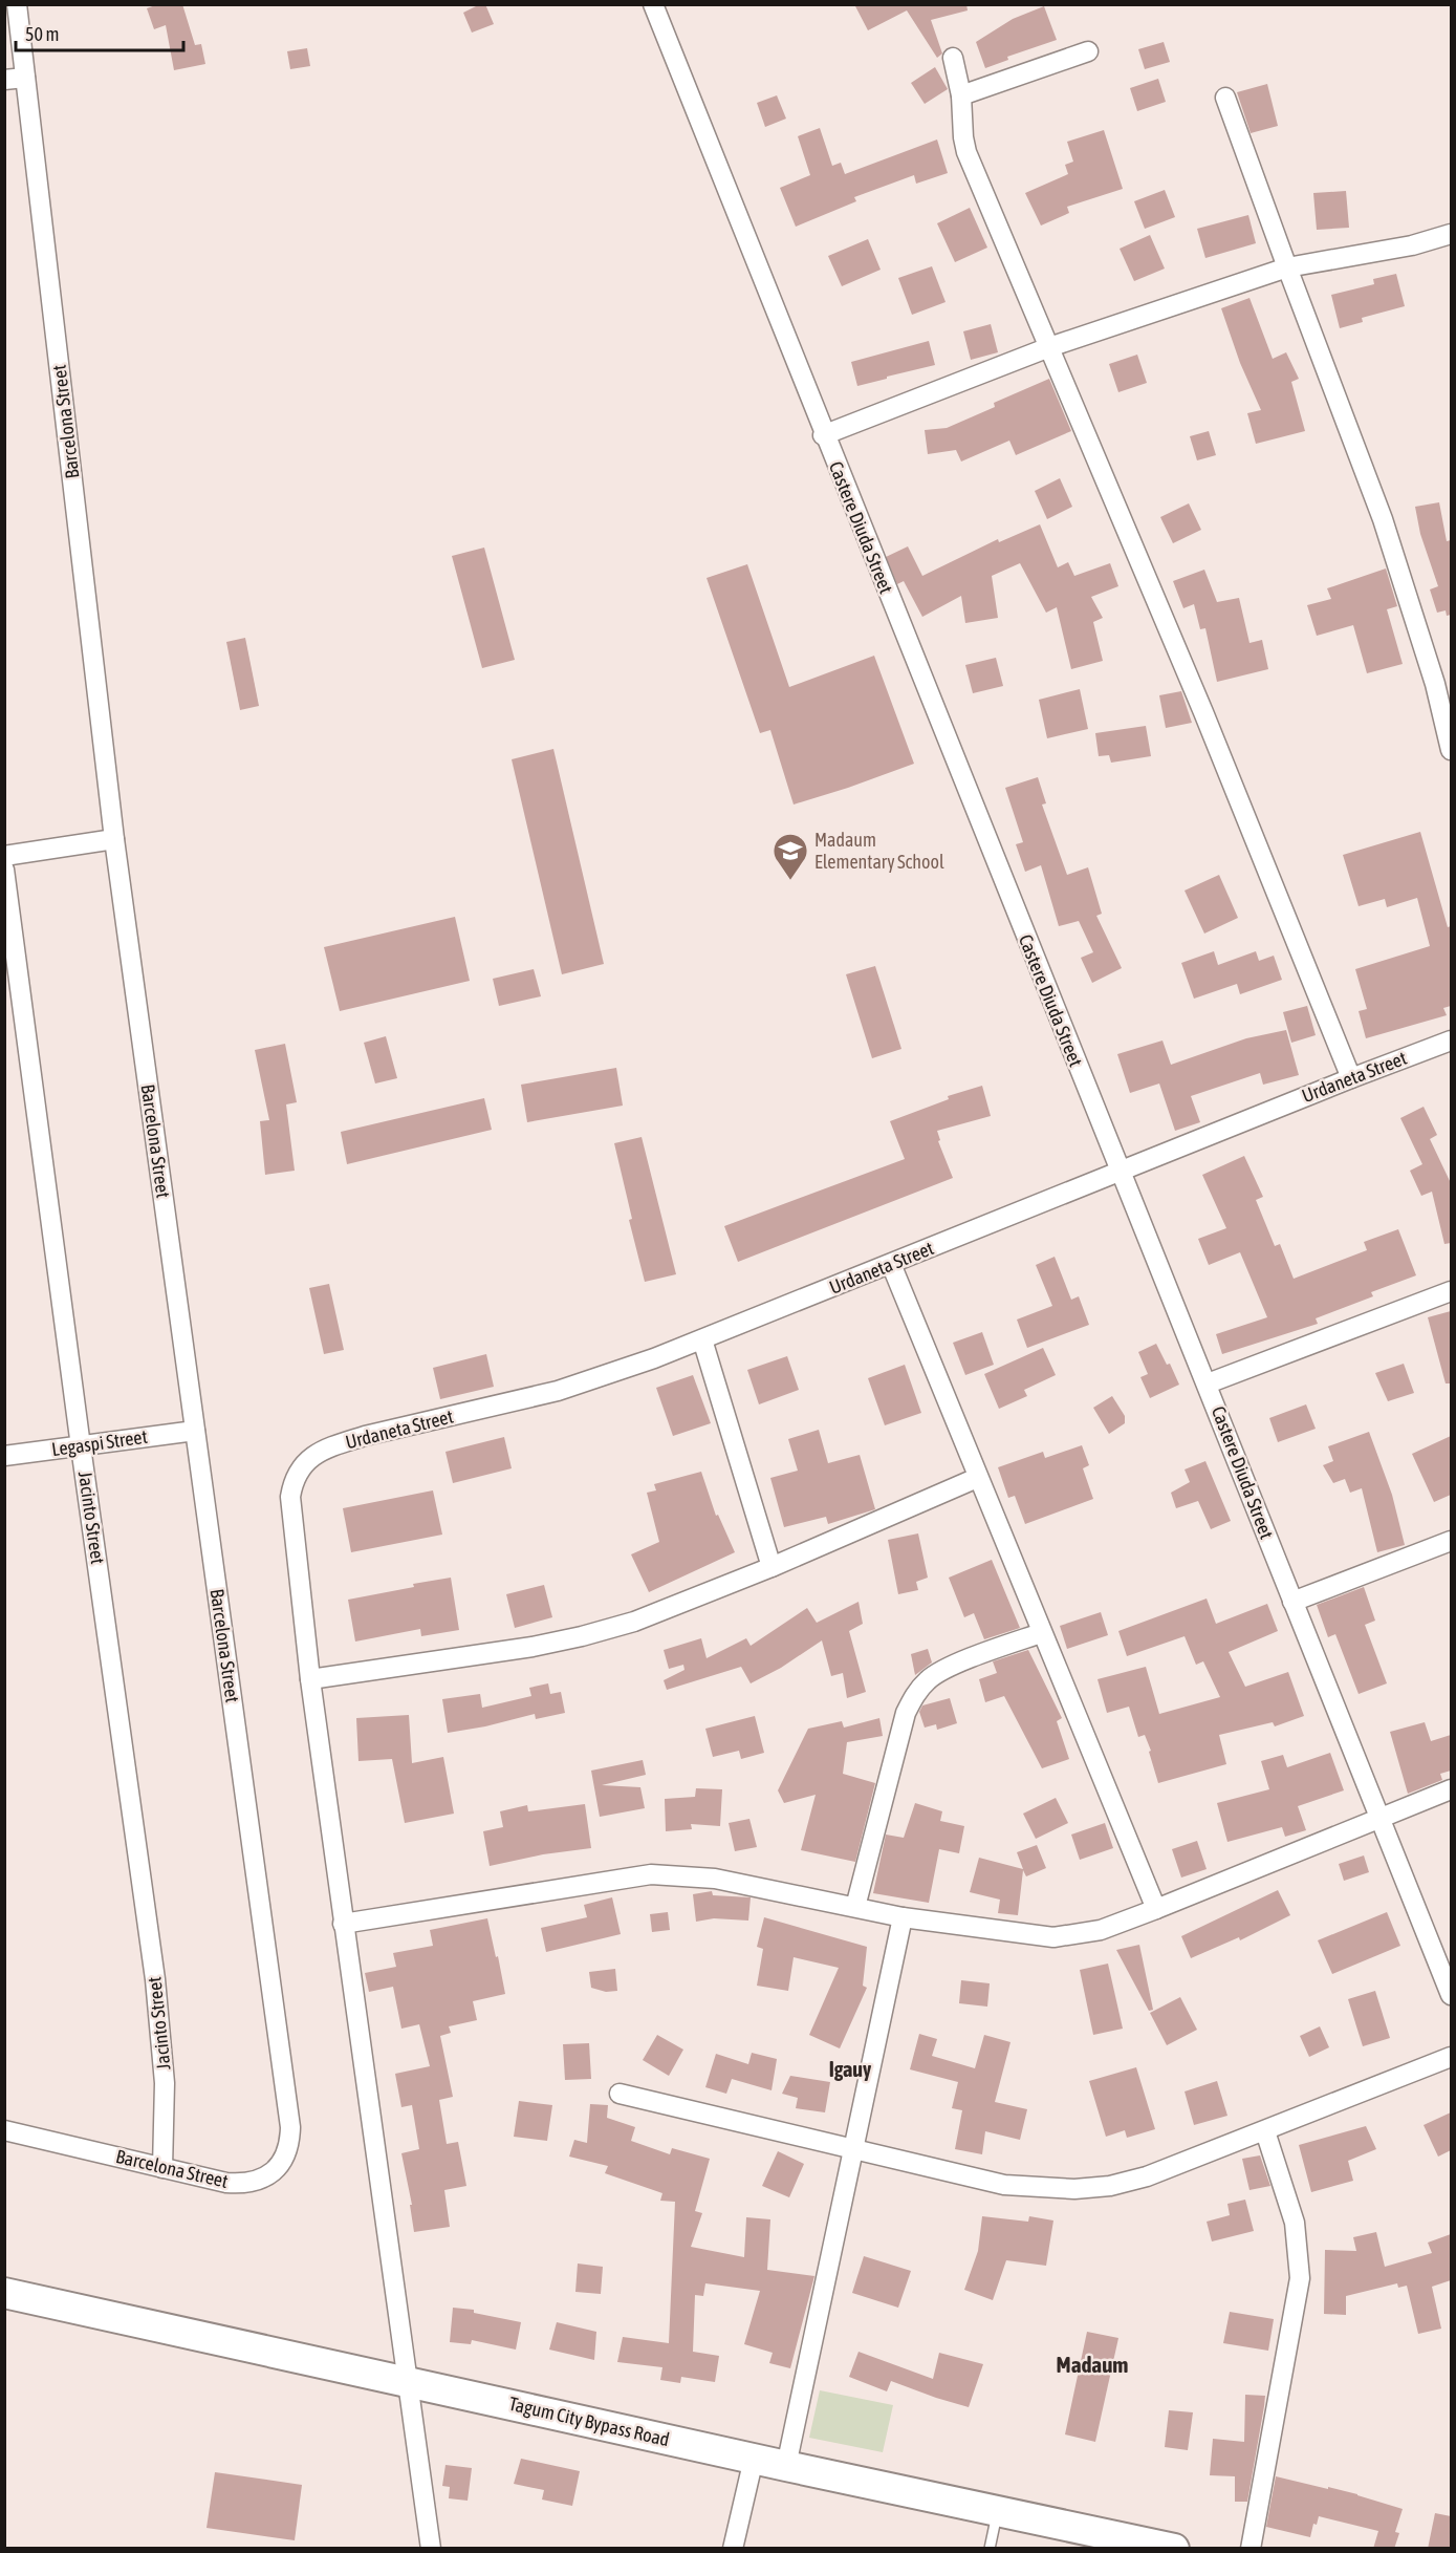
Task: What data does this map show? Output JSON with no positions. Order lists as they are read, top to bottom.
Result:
{
  "streets": {
    "main road": ["Tagum City Bypass Road"],
    "street": [
      "Barcelona Street",
      "Castere Diuda Street",
      "Urdaneta Street",
      "Legaspi Street",
      "Jacinto Street"
    ]
  },
  "crossings": [
    ["Barcelona Street", "Legaspi Street"],
    ["Barcelona Street", "Jacinto Street"],
    ["Castere Diuda Street", "Urdaneta Street"],
    ["Legaspi Street", "Jacinto Street"]
  ],
  "districts": ["Igauy", "Madaum"],
  "places": {
    "school or university": ["Madaum Elementary School"]
  },
  "scale_bar": "50 m"
}
